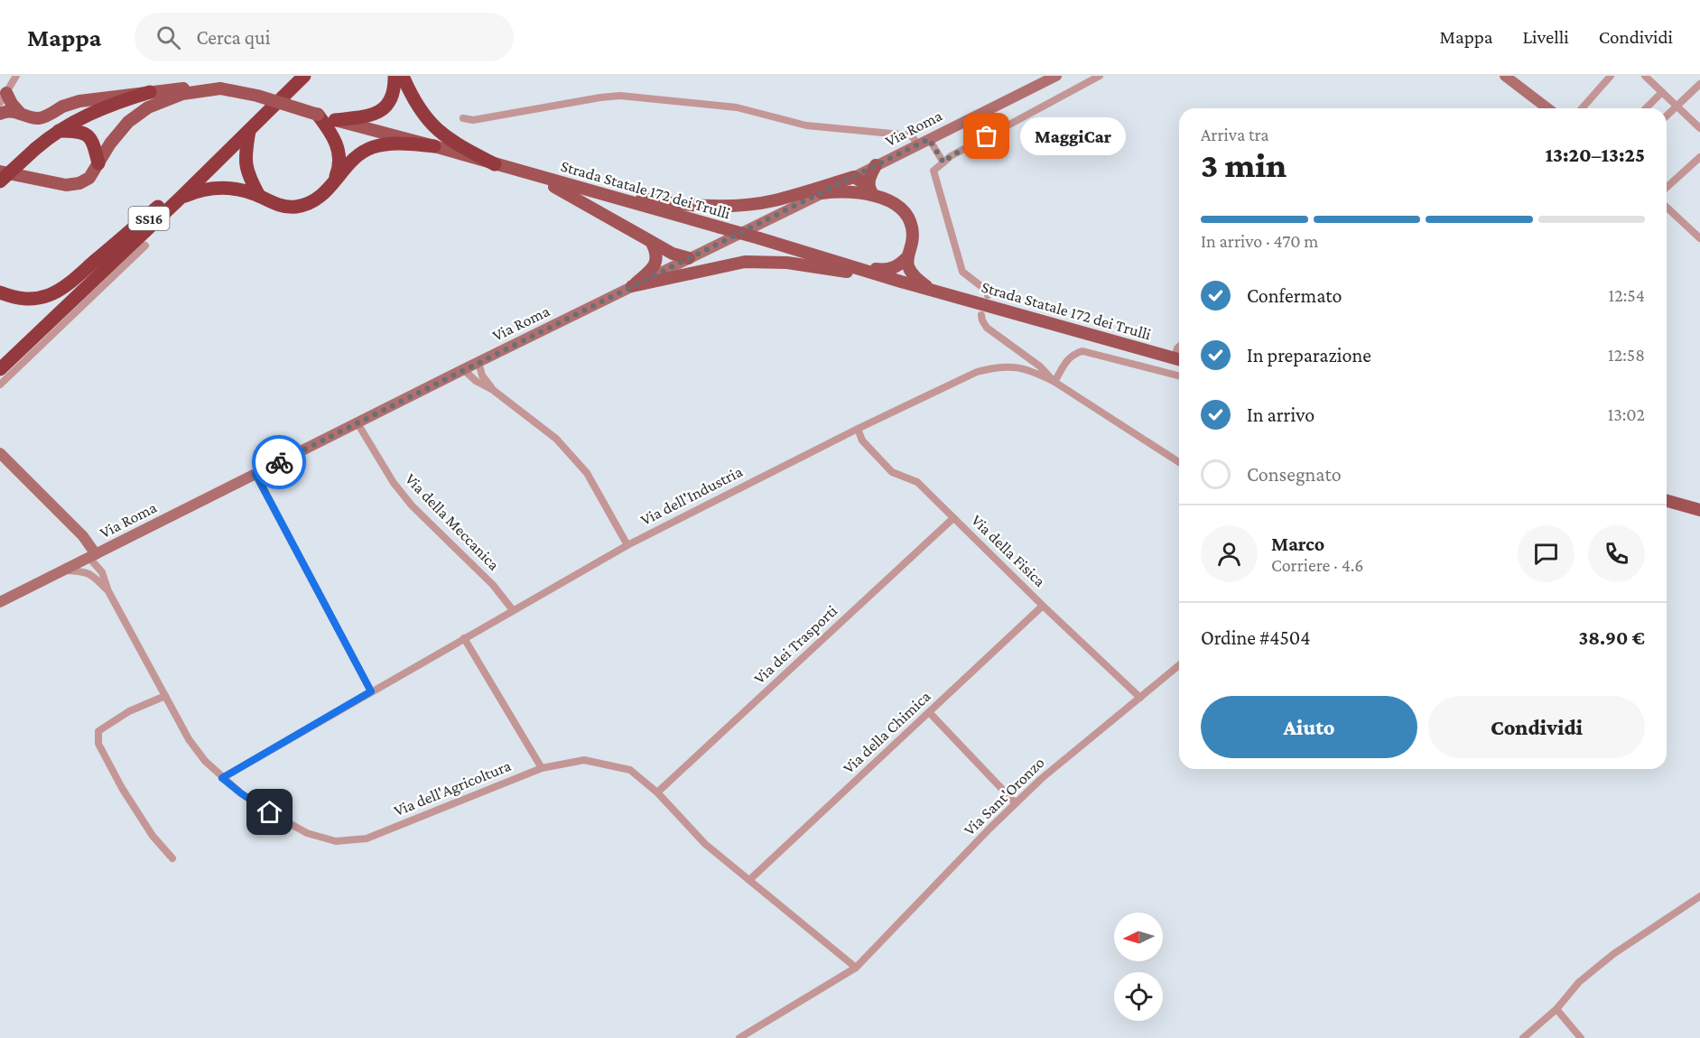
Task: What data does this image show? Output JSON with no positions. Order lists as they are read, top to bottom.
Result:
{
  "streets": {
    "highway": ["SS16"],
    "main road": ["Strada Statale 172 dei Trulli"],
    "street": [
      "Via Roma",
      "Via dell'Industria",
      "Via della Meccanica",
      "Via della Fisica",
      "Via dei Trasporti",
      "Via della Chimica",
      "Via dell'Agricoltura",
      "Via Sant'Oronzo"
    ]
  },
  "crossings": [
    ["Via Roma", "Via della Meccanica"],
    ["Via Roma", "Via dell'Agricoltura"],
    ["Via dell'Industria", "Via della Meccanica"],
    ["Via dell'Industria", "Via della Fisica"],
    ["Via dell'Industria", "Via dell'Agricoltura"],
    ["Via della Fisica", "Via dei Trasporti"],
    ["Via della Fisica", "Via della Chimica"],
    ["Via della Fisica", "Via Sant'Oronzo"],
    ["Via dei Trasporti", "Via dell'Agricoltura"],
    ["Via della Chimica", "Via dell'Agricoltura"],
    ["Via dell'Agricoltura", "Via Sant'Oronzo"]
  ],
  "places": ["MaggiCar"],
  "north": "left",
  "page": {
    "header": "Mappa",
    "search": "Cerca qui",
    "nav": ["Mappa", "Livelli", "Condividi"],
    "heading": ["3 min", "Arriva tra", "13:20–13:25"],
    "panel": [
      "Marco",
      "Corriere · 4.6",
      "Ordine #4504",
      "38.90 €"
    ],
    "bubble": "MaggiCar",
    "bar": "In arrivo · 470 m",
    "list": [
      ["Confermato", "12:54"],
      ["In preparazione", "12:58"],
      ["In arrivo", "13:02"],
      "Consegnato"
    ],
    "buttons": ["Aiuto", "Condividi"]
  }
}
